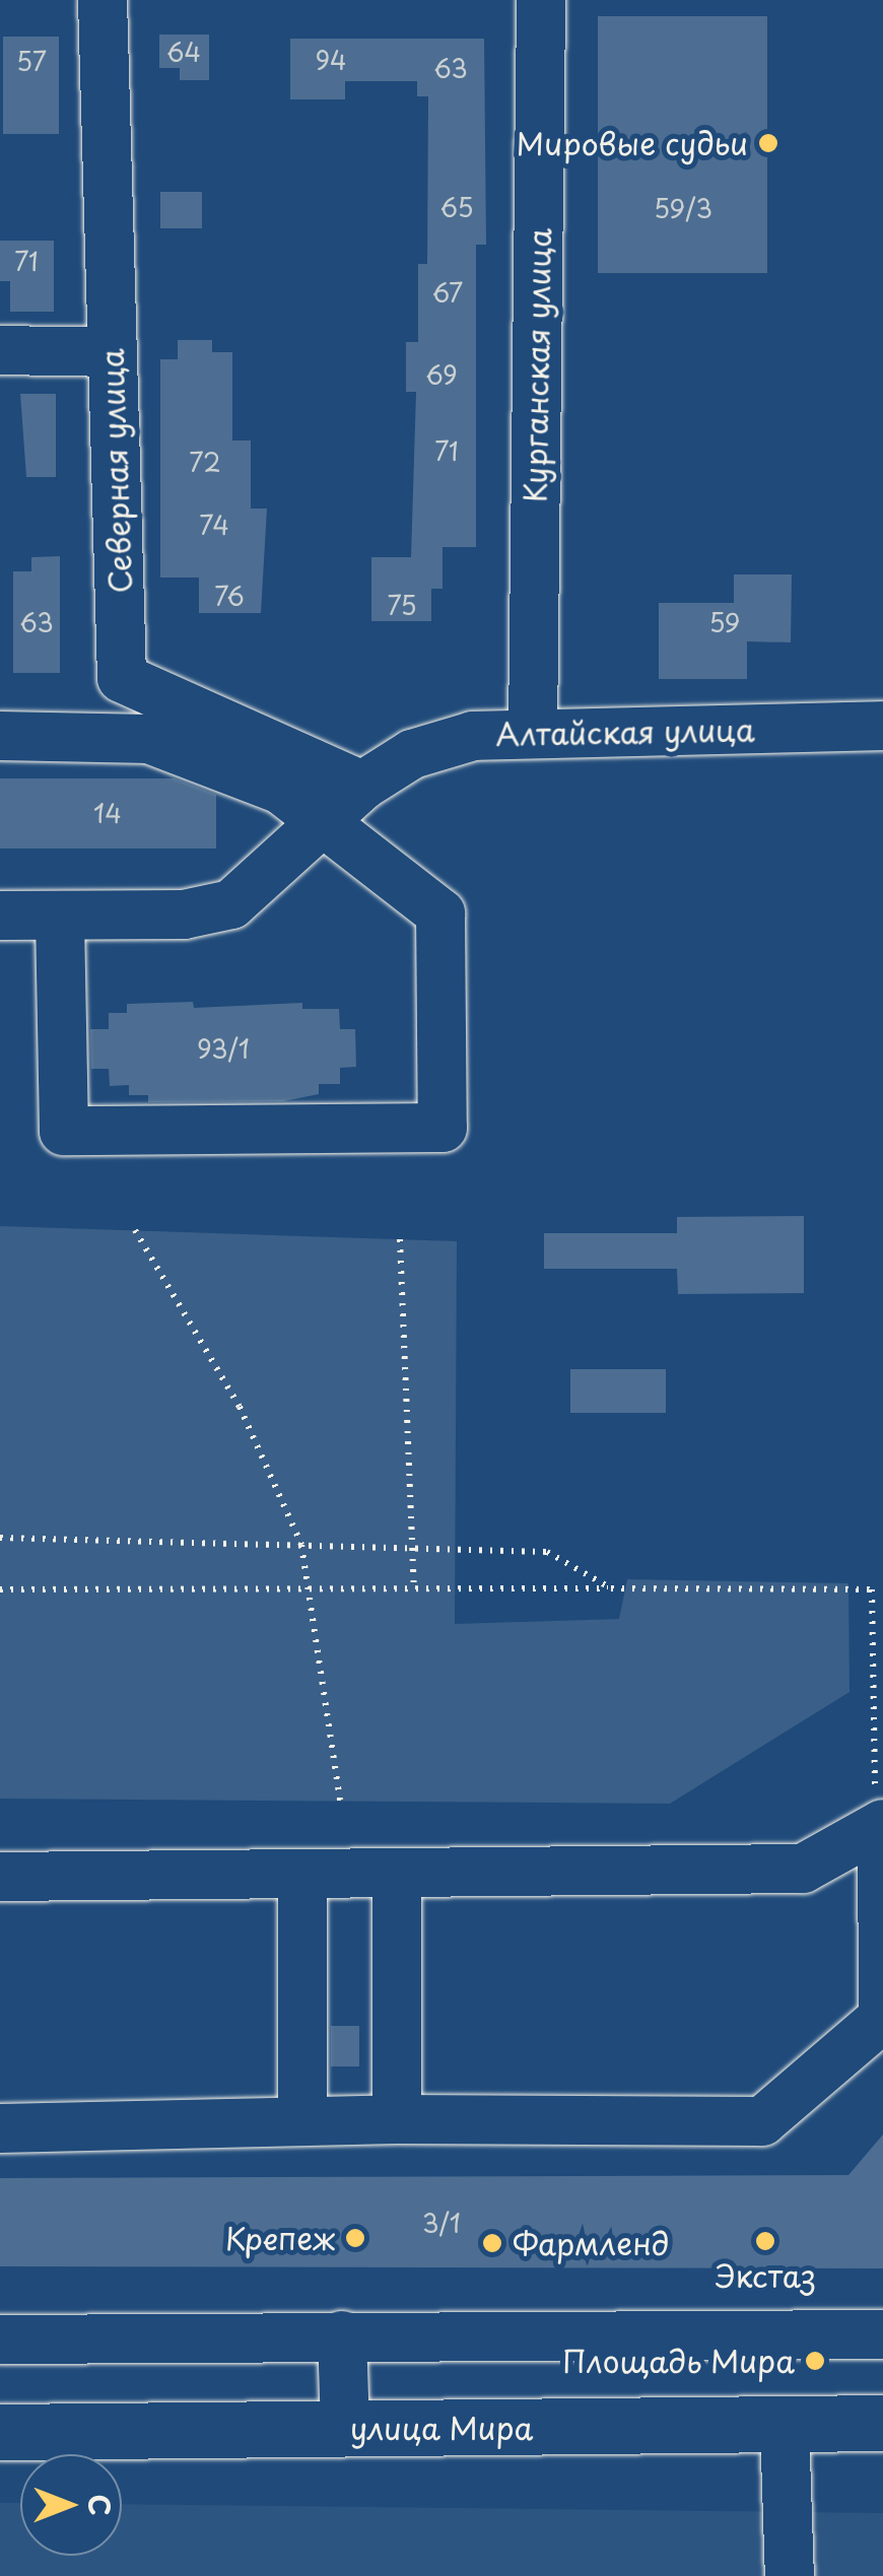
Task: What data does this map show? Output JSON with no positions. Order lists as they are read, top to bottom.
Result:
{
  "streets": {
    "main road": ["улица Мира"],
    "street": ["Курганская улица", "Северная улица", "Алтайская улица"]
  },
  "crossings": [
    ["Курганская улица", "Алтайская улица"],
    ["Северная улица", "Алтайская улица"]
  ],
  "places": [
    "Мировые судьи",
    "Крепеж",
    "Экстаз",
    "Фармленд",
    "Площадь Мира"
  ],
  "house_numbers": [
    "64",
    "94",
    "57",
    "63",
    "65",
    "59/3",
    "71",
    "67",
    "69",
    "71",
    "72",
    "74",
    "76",
    "75",
    "63",
    "59",
    "14",
    "93/1",
    "3/1"
  ],
  "north": "right"
}
